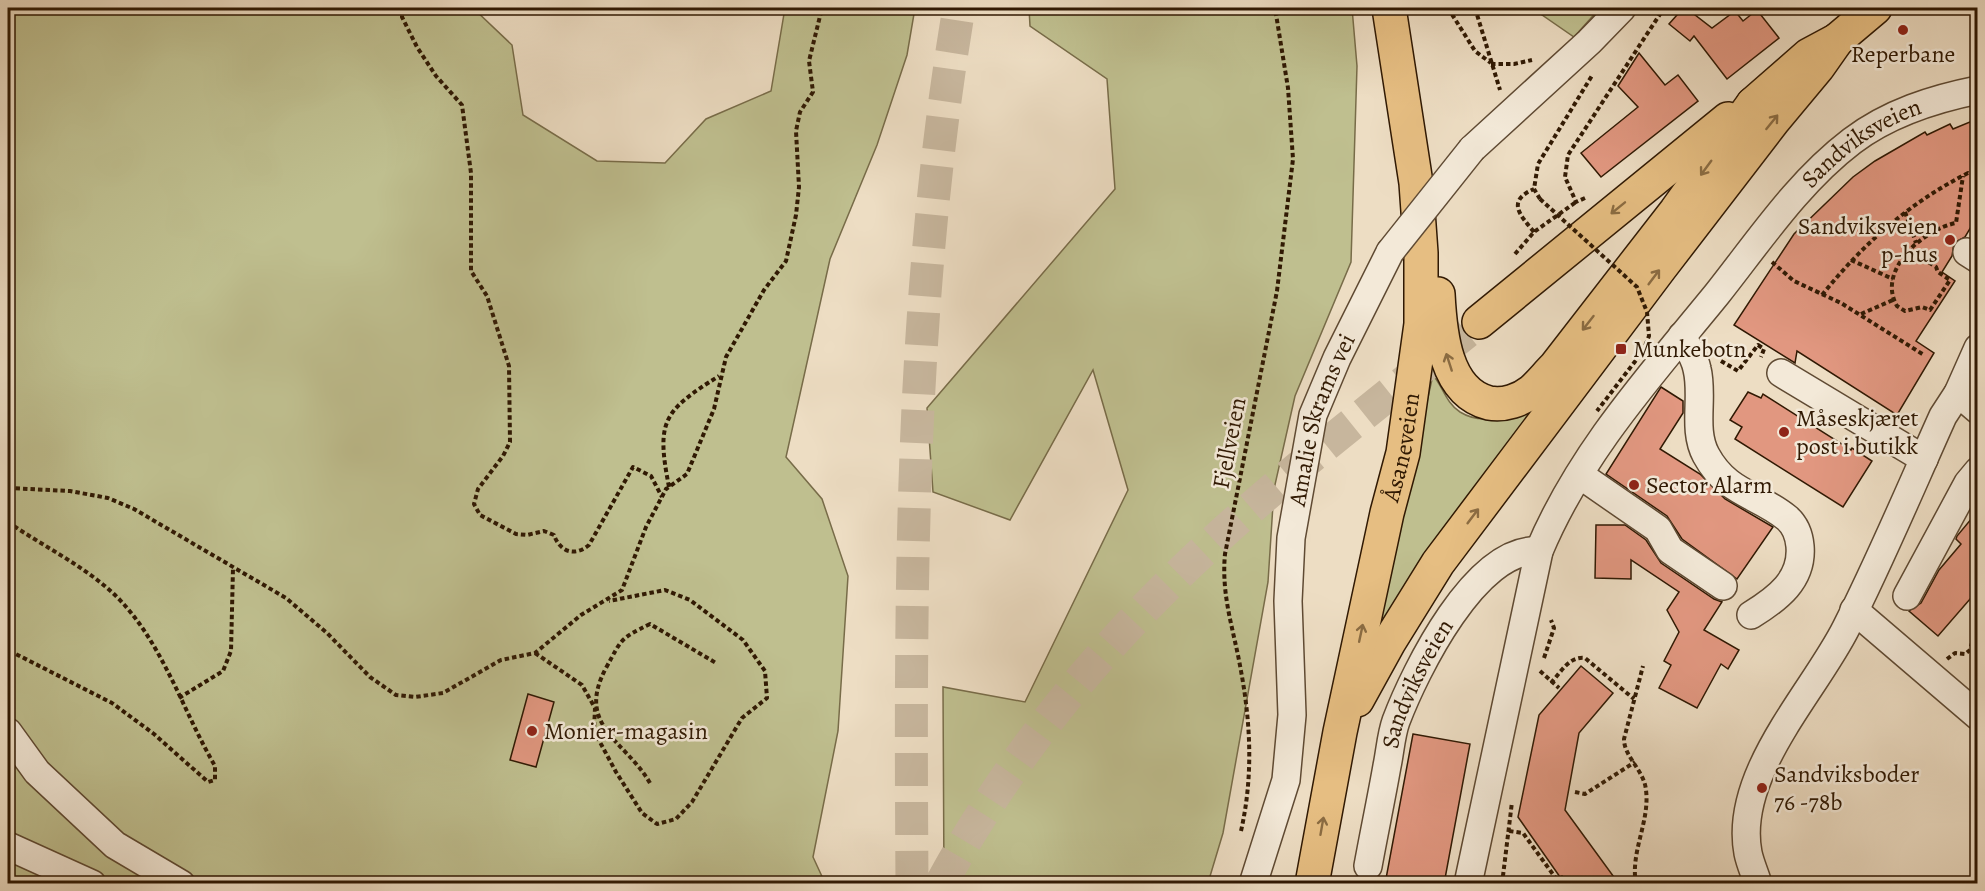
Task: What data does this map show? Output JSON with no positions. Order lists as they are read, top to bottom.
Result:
{
  "streets": {
    "main road": ["Åsaneveien"],
    "street": ["Sandviksveien", "Amalie Skrams vei"],
    "path": ["Fjellveien"]
  },
  "one_way": ["Åsaneveien"],
  "places": {
    "other": [
      "Reperbane",
      "Sandviksveien p-hus",
      "Måseskjæret post i butikk",
      "Sector Alarm",
      "Monier-magasin",
      "Sandviksboder 76 -78b"
    ],
    "transit": ["Munkebotn"]
  }
}
